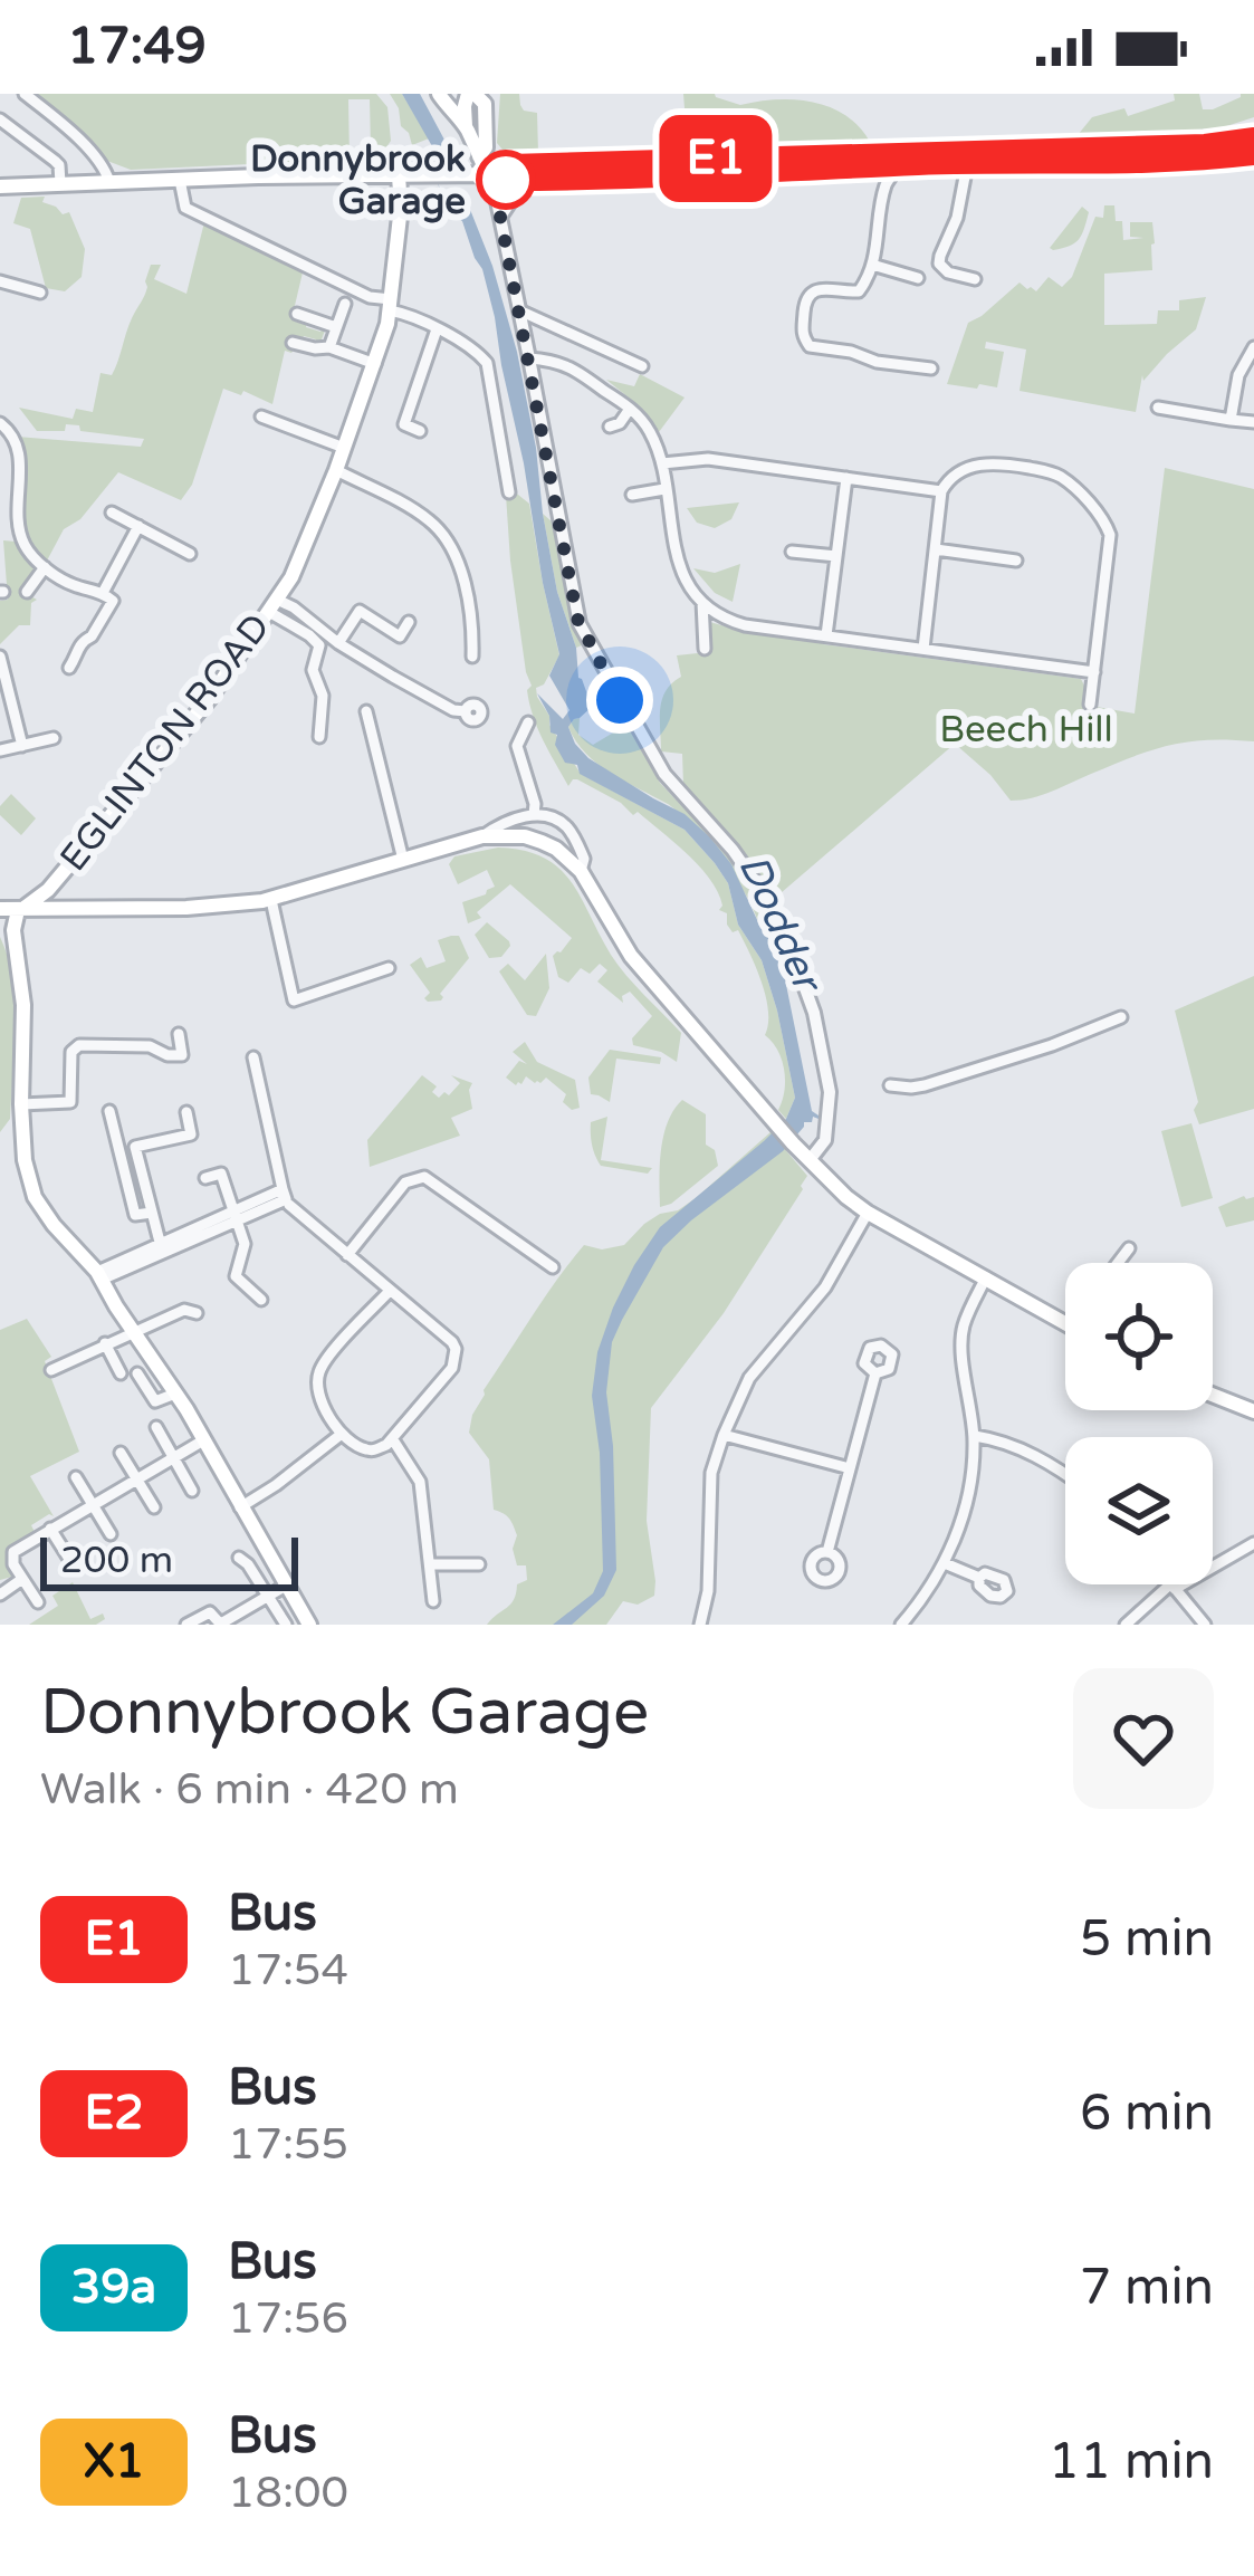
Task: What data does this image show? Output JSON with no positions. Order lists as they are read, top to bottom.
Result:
{
  "streets": {
    "main road": ["EGLINTON ROAD"]
  },
  "water": ["Dodder"],
  "parks": ["Beech Hill"],
  "places": ["Donnybrook Garage"],
  "lines": ["bus line E1"],
  "scale_bar": "200 m",
  "page": {
    "status": "17:49",
    "on_map": "E1",
    "scale": "200 m",
    "heading": ["Donnybrook Garage", "Walk · 6 min · 420 m"],
    "list": [
      {
        "mark": "E1",
        "name": "Bus",
        "note": "17:54",
        "value": "5 min"
      },
      {
        "mark": "E2",
        "name": "Bus",
        "note": "17:55",
        "value": "6 min"
      },
      {
        "mark": "39a",
        "name": "Bus",
        "note": "17:56",
        "value": "7 min"
      },
      {
        "mark": "X1",
        "name": "Bus",
        "note": "18:00",
        "value": "11 min"
      }
    ]
  }
}
